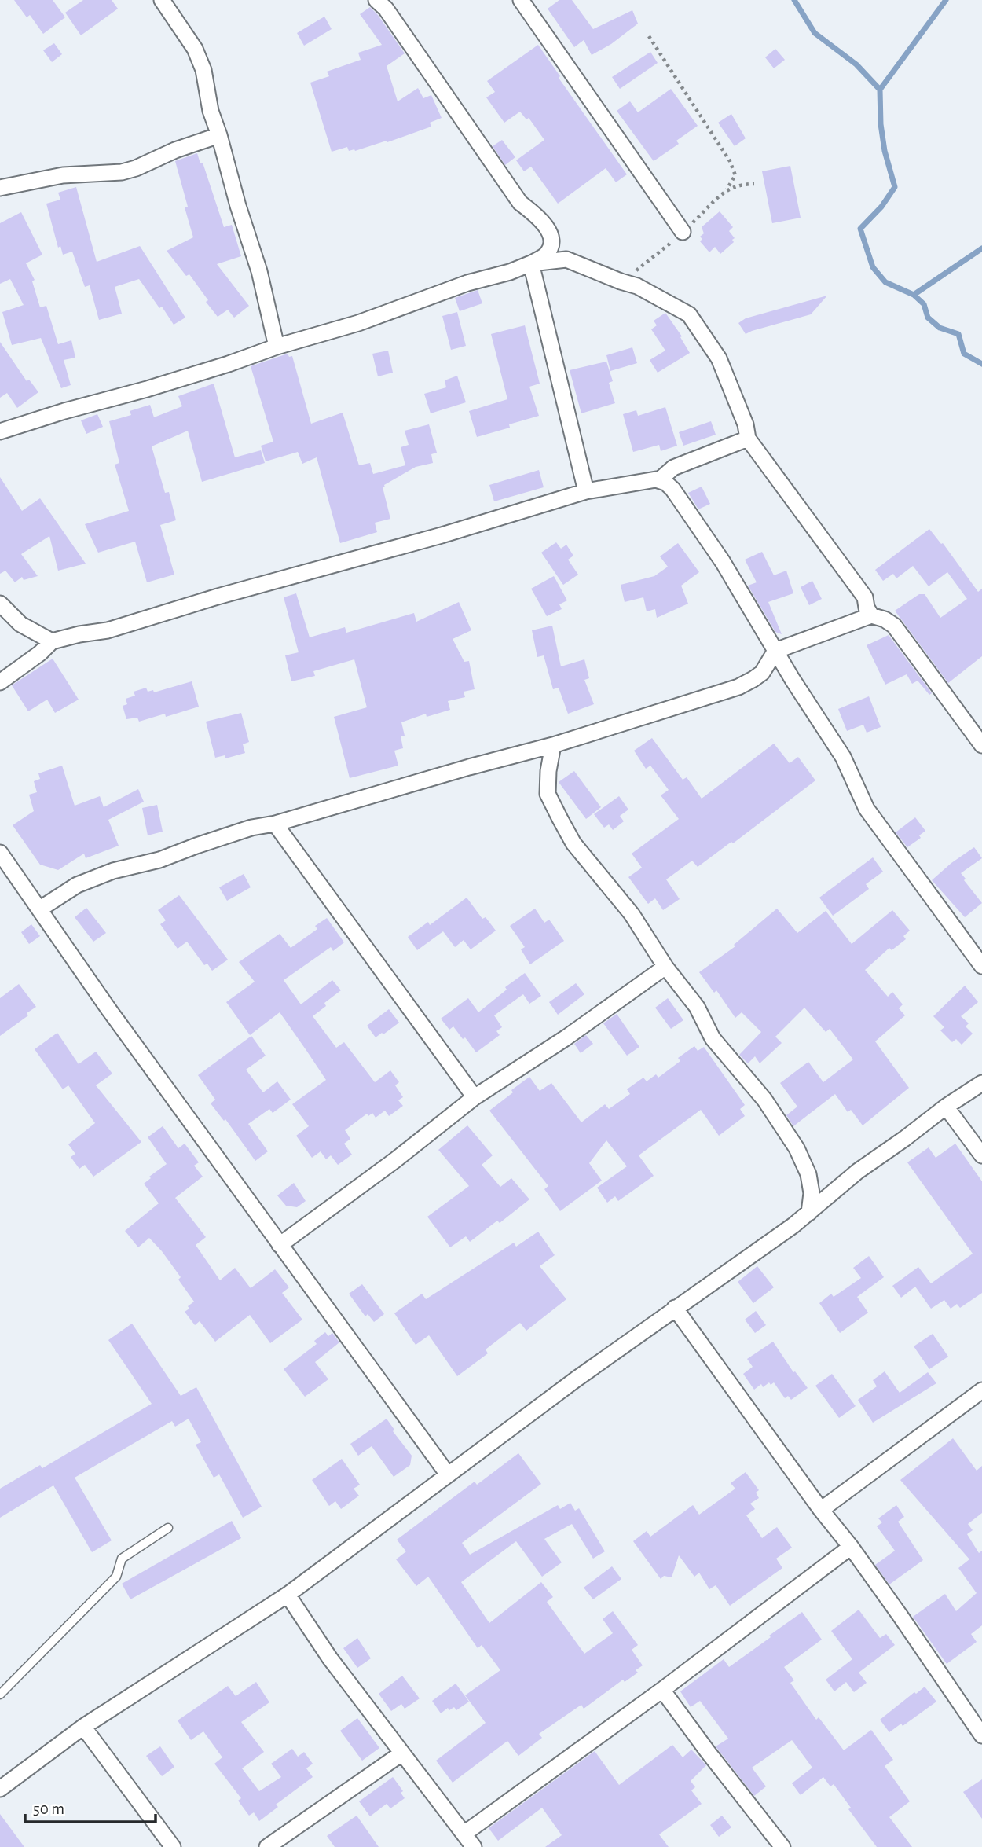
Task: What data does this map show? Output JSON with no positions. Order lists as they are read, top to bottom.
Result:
{
  "scale_bar": "50 m"
}
